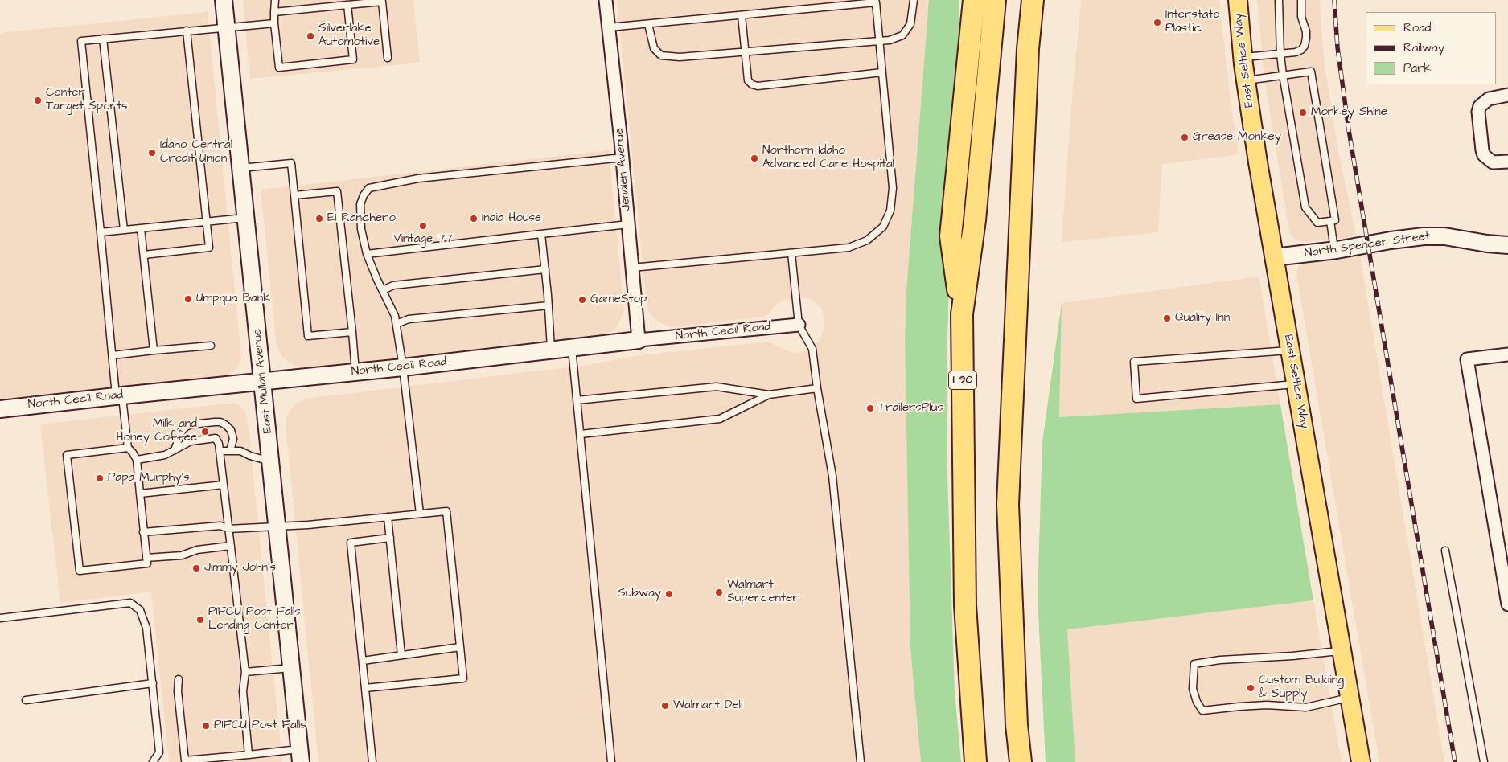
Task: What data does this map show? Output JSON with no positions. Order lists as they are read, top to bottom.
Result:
{
  "streets": {
    "highway": ["I 90"],
    "main road": ["East Seltice Way"],
    "street": [
      "Jenalen Avenue",
      "North Spencer Street",
      "North Cecil Road",
      "East Mullan Avenue"
    ]
  },
  "crossings": [
    ["East Seltice Way", "North Spencer Street"],
    ["Jenalen Avenue", "North Cecil Road"],
    ["North Cecil Road", "East Mullan Avenue"]
  ],
  "places": [
    "Interstate Plastic",
    "Silverlake Automotive",
    "Center Target Sports",
    "Monkey Shine",
    "Grease Monkey",
    "Idaho Central Credit Union",
    "Northern Idaho Advanced Care Hospital",
    "El Ranchero",
    "India House",
    "Vintage 77",
    "Umpqua Bank",
    "GameStop",
    "Quality Inn",
    "TrailersPlus",
    "Milk and Honey Coffee",
    "Papa Murphy's",
    "Jimmy John's",
    "Walmart Supercenter",
    "Subway",
    "P1FCU Post Falls Lending Center",
    "Custom Building & Supply",
    "Walmart Deli",
    "P1FCU Post Falls"
  ],
  "legend": ["Road", "Railway", "Park"]
}
